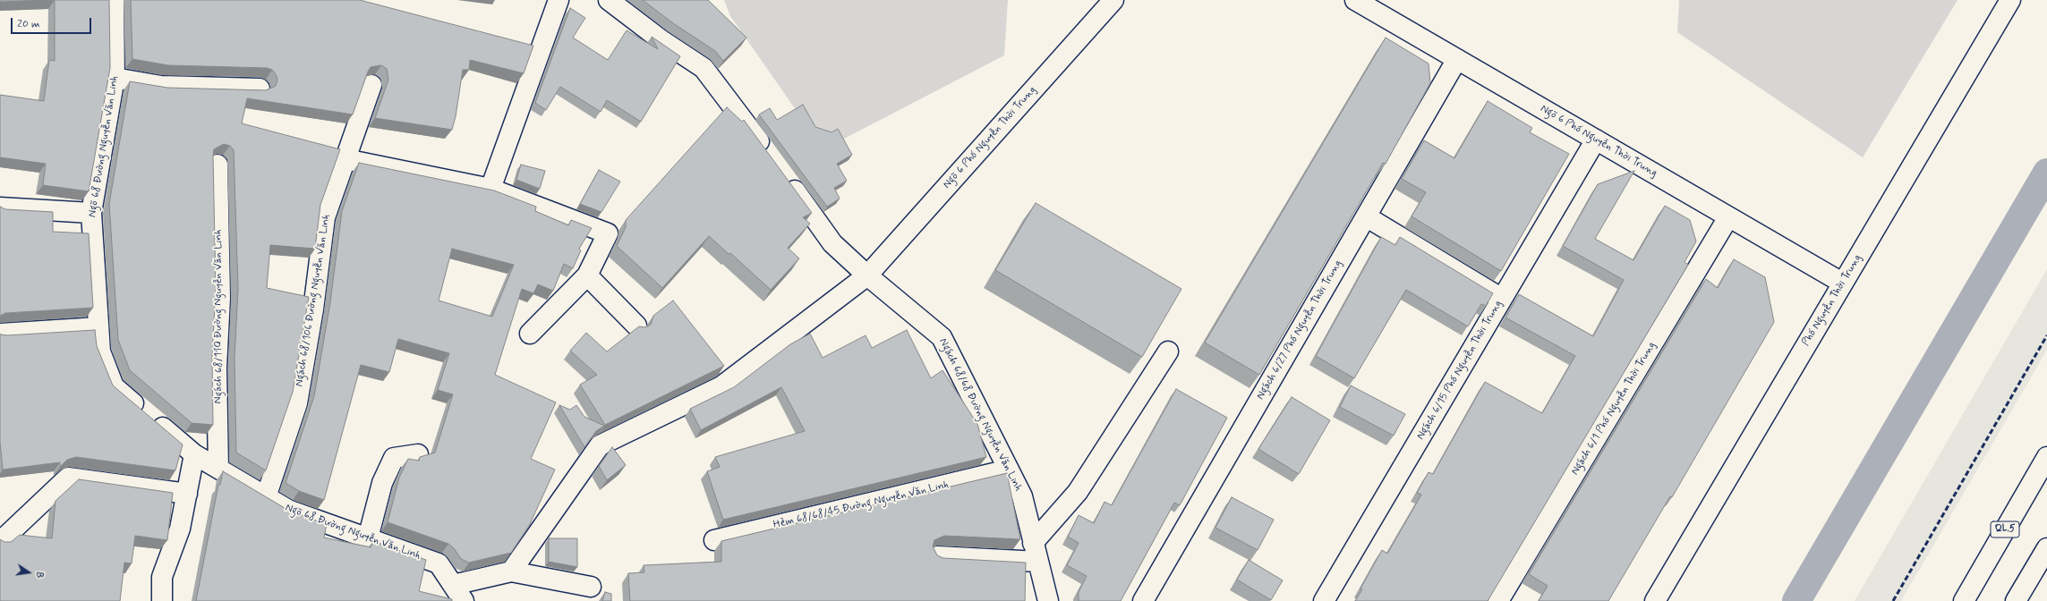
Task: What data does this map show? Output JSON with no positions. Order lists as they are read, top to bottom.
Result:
{
  "streets": {
    "main road": [
      "Ngõ 6 Phố Nguyễn Thời Trung",
      "Ngõ 68 Đường Nguyễn Văn Linh",
      "Ngách 68/106 Đường Nguyễn Văn Linh",
      "Phố Nguyễn Thời Trung",
      "Ngách 68/110 Đường Nguyễn Văn Linh",
      "Ngách 6/27 Phố Nguyễn Thời Trung",
      "Ngách 6/15 Phố Nguyễn Thời Trung",
      "Ngách 6/1 Phố Nguyễn Thời Trung",
      "Ngách 68/68 Đường Nguyễn Văn Linh",
      "Hẻm 68/68/45 Đường Nguyễn Văn Linh",
      "QL.5"
    ]
  },
  "crossings": [
    ["Ngõ 6 Phố Nguyễn Thời Trung", "Phố Nguyễn Thời Trung"],
    ["Ngõ 6 Phố Nguyễn Thời Trung", "Ngách 6/27 Phố Nguyễn Thời Trung"],
    ["Ngõ 6 Phố Nguyễn Thời Trung", "Ngách 6/15 Phố Nguyễn Thời Trung"],
    ["Ngõ 6 Phố Nguyễn Thời Trung", "Ngách 6/1 Phố Nguyễn Thời Trung"],
    ["Ngõ 6 Phố Nguyễn Thời Trung", "Ngách 68/68 Đường Nguyễn Văn Linh"],
    ["Ngõ 68 Đường Nguyễn Văn Linh", "Ngách 68/106 Đường Nguyễn Văn Linh"],
    ["Ngõ 68 Đường Nguyễn Văn Linh", "Ngách 68/110 Đường Nguyễn Văn Linh"],
    ["Ngách 68/68 Đường Nguyễn Văn Linh", "Hẻm 68/68/45 Đường Nguyễn Văn Linh"]
  ],
  "scale_bar": "20 m",
  "north": "right"
}
